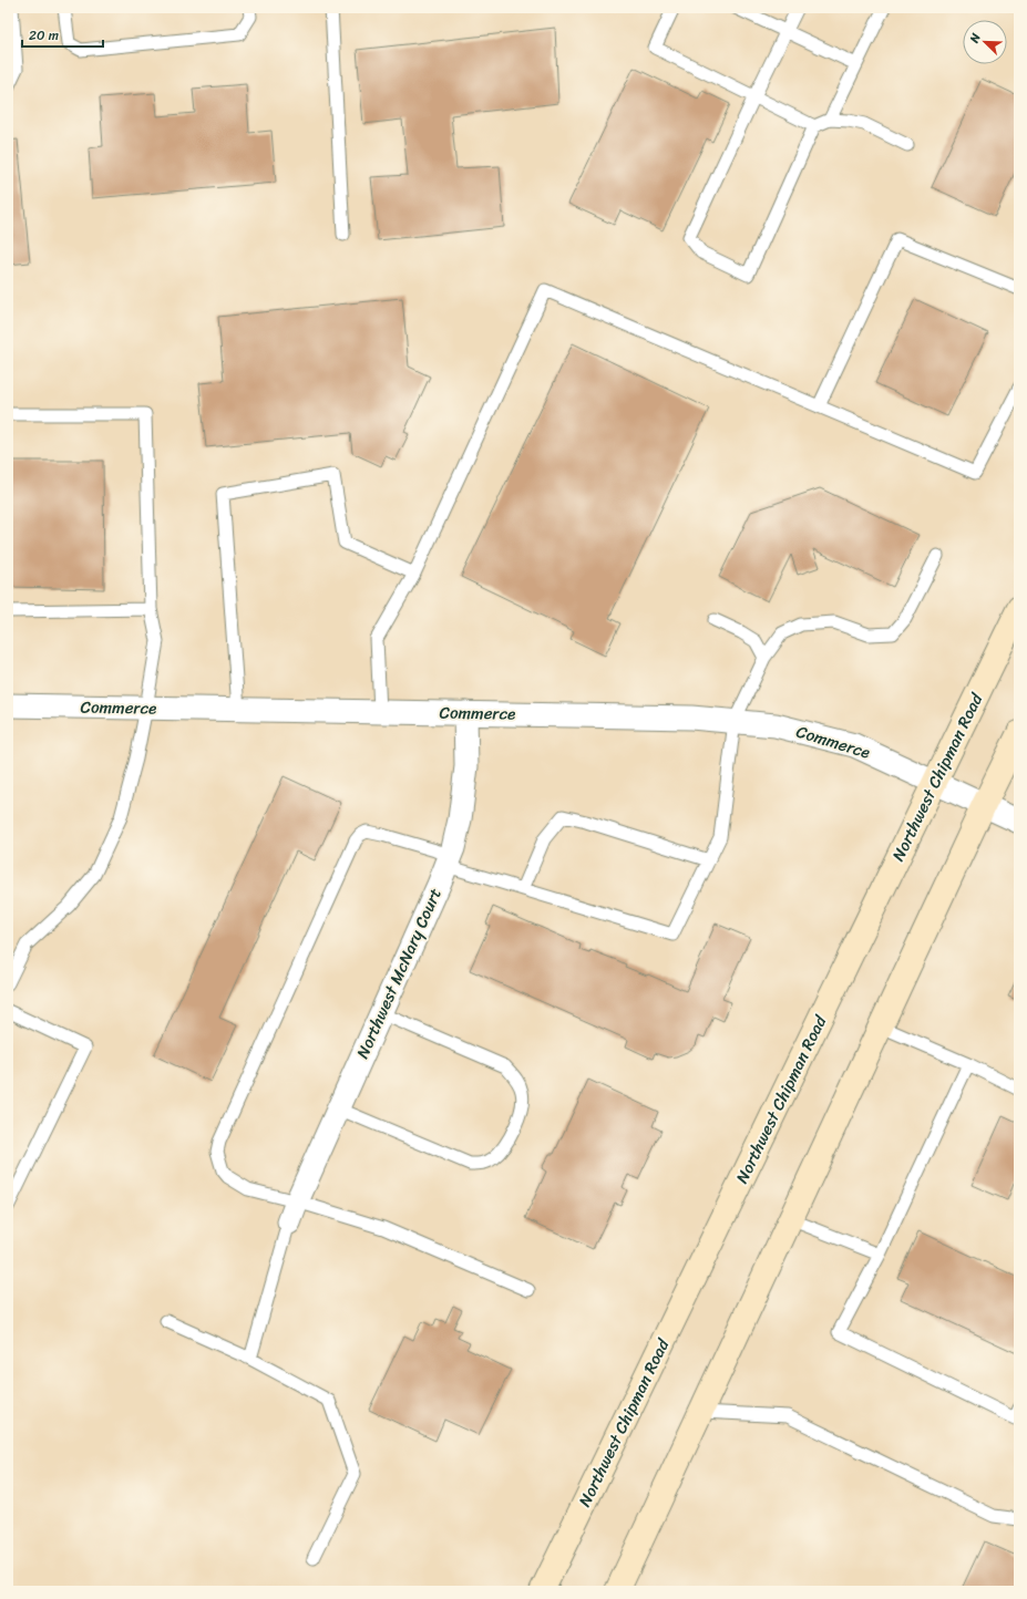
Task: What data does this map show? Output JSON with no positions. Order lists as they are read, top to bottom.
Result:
{
  "streets": {
    "main road": ["Northwest Chipman Road"],
    "street": ["Commerce", "Northwest McNary Court"]
  },
  "crossings": [
    ["Commerce", "Northwest Chipman Road"],
    ["Commerce", "Northwest McNary Court"]
  ],
  "scale_bar": "20 m",
  "north": "top left"
}
